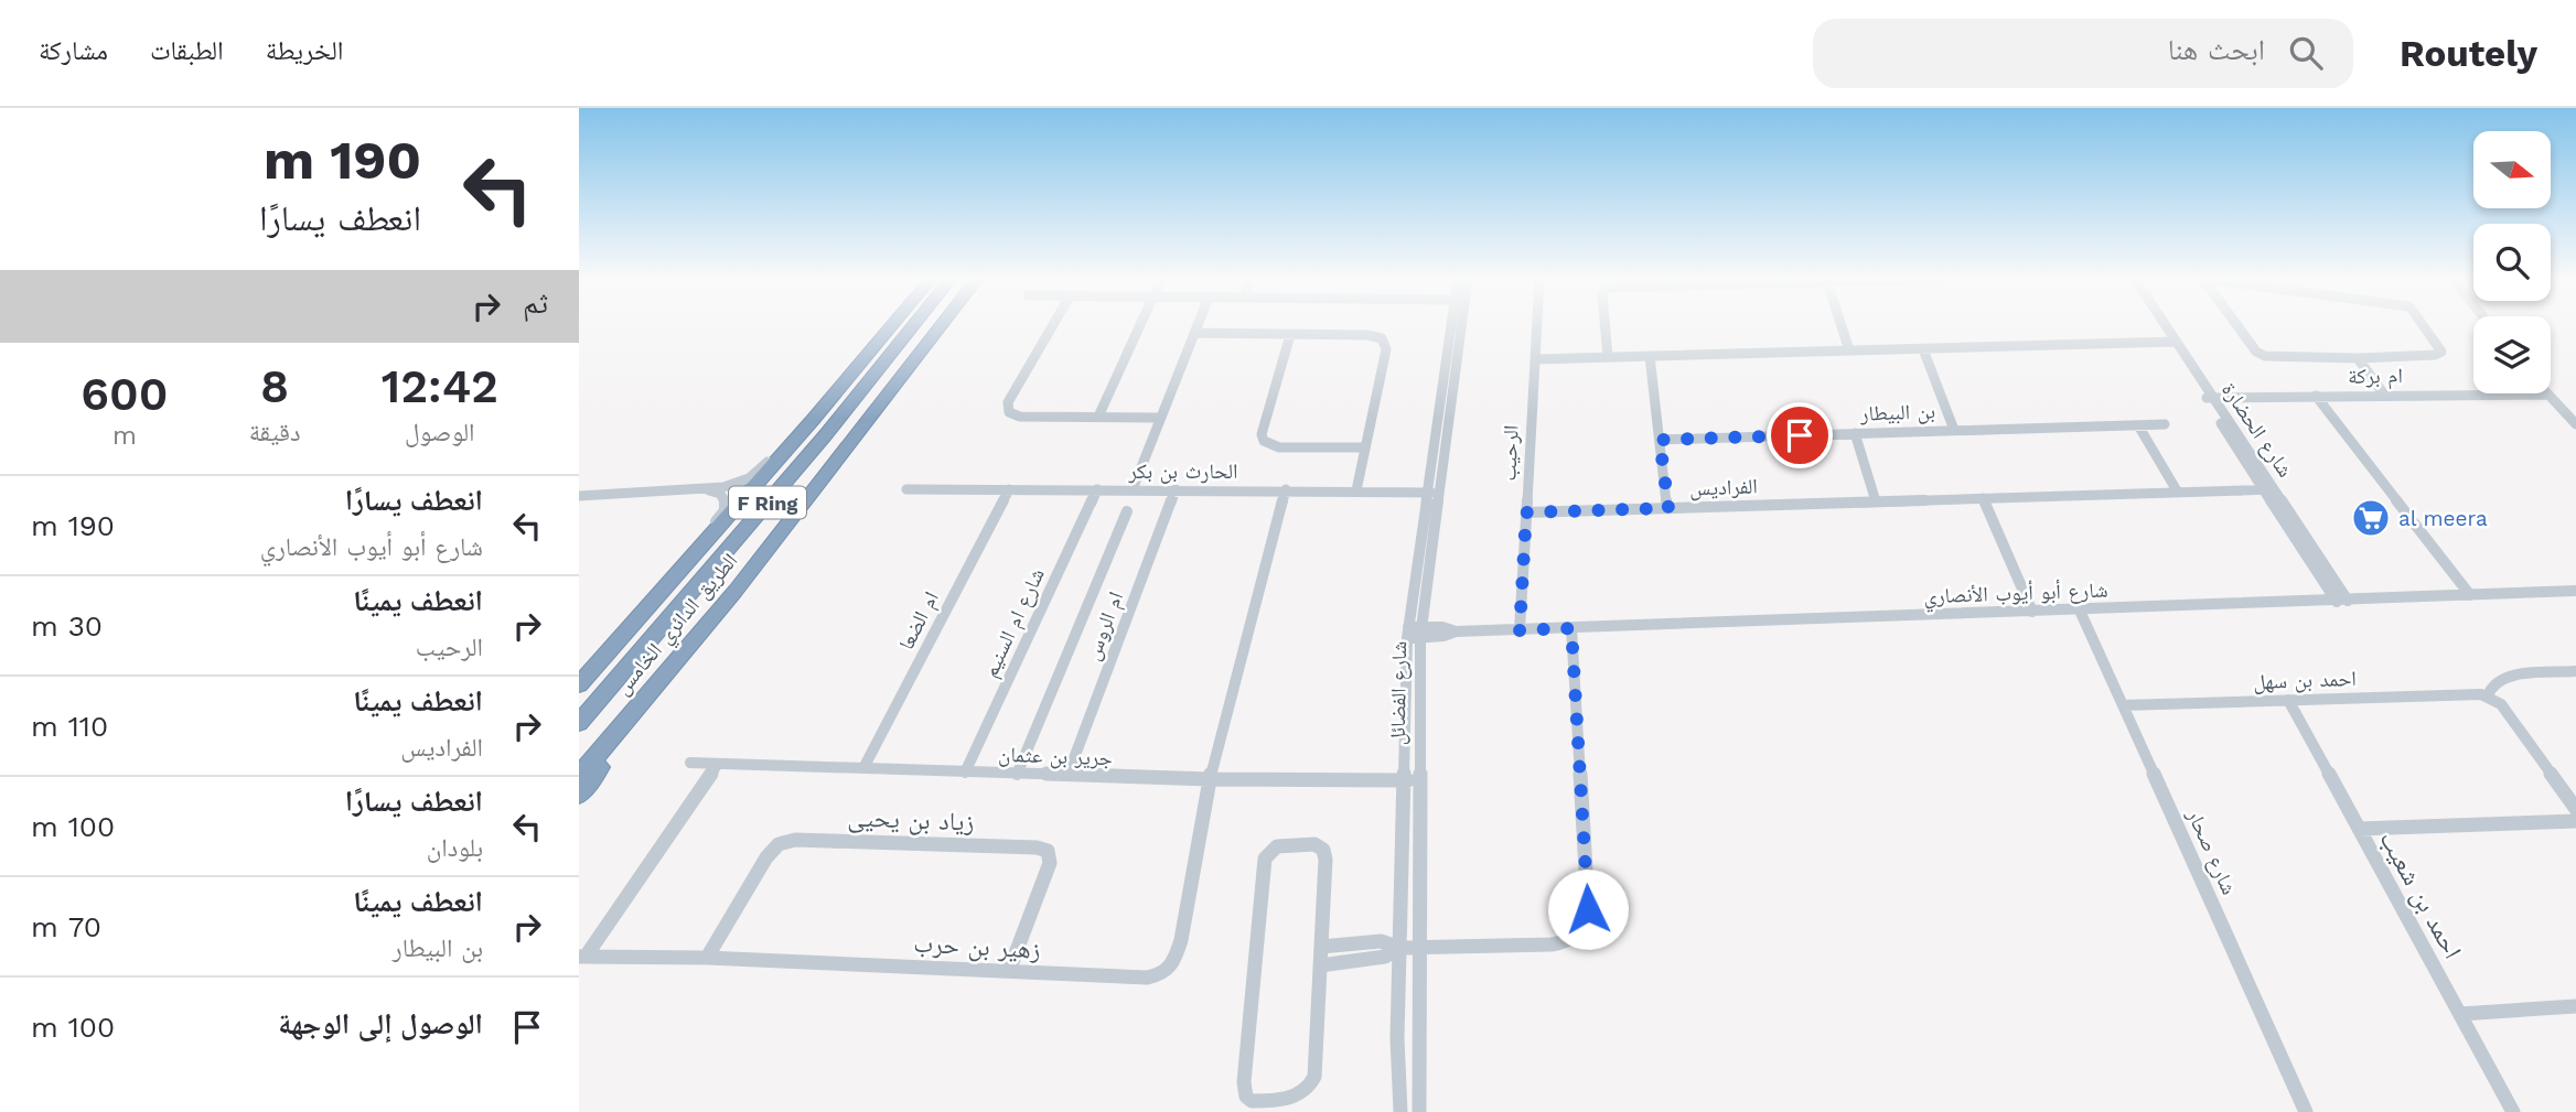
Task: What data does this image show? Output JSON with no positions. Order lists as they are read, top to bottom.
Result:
{
  "streets": {
    "highway": ["F Ring", "الطريق الدائري الخامس"],
    "street": [
      "ام بركة",
      "بن البيطار",
      "شارع الحضارة",
      "الرحيب",
      "الحارث بن بكر",
      "الفراديس",
      "شارع أبو أيوب الأنصاري",
      "ام الضعا",
      "شارع ام السنيم",
      "ام الروس",
      "احمد بن سهل",
      "شارع الفضائل",
      "جرير بن عثمان",
      "زياد بن يحيى",
      "شارع صحار",
      "احمد بن شعيب",
      "زهير بن حرب"
    ]
  },
  "crossings": [
    ["ام بركة", "شارع الحضارة"],
    ["شارع الحضارة", "الفراديس"],
    ["شارع الحضارة", "شارع أبو أيوب الأنصاري"],
    ["الرحيب", "الفراديس"],
    ["الرحيب", "شارع أبو أيوب الأنصاري"],
    ["الحارث بن بكر", "ام الضعا"],
    ["الحارث بن بكر", "شارع ام السنيم"],
    ["الحارث بن بكر", "ام الروس"],
    ["شارع أبو أيوب الأنصاري", "شارع الفضائل"],
    ["شارع أبو أيوب الأنصاري", "شارع صحار"],
    ["ام الضعا", "جرير بن عثمان"],
    ["شارع ام السنيم", "جرير بن عثمان"],
    ["ام الروس", "جرير بن عثمان"],
    ["احمد بن سهل", "شارع صحار"],
    ["احمد بن سهل", "احمد بن شعيب"],
    ["شارع الفضائل", "جرير بن عثمان"],
    ["جرير بن عثمان", "زهير بن حرب"],
    ["زياد بن يحيى", "زهير بن حرب"]
  ],
  "places": {
    "supermarket": ["al meera"]
  },
  "north": "right",
  "page": {
    "header": "Routely",
    "search": "ابحث هنا",
    "nav": ["الخريطة", "الطبقات", "مشاركة"],
    "turn": ["190 m", "انعطف يسارًا"],
    "then": "ثم",
    "eta": [
      "12:42",
      "الوصول",
      "8",
      "دقيقة",
      "600",
      "m"
    ],
    "list": [
      {
        "name": "انعطف يسارًا",
        "note": "شارع أبو أيوب الأنصاري",
        "value": "190 m"
      },
      {
        "name": "انعطف يمينًا",
        "note": "الرحيب",
        "value": "30 m"
      },
      {
        "name": "انعطف يمينًا",
        "note": "الفراديس",
        "value": "110 m"
      },
      {
        "name": "انعطف يسارًا",
        "note": "بلودان",
        "value": "100 m"
      },
      {
        "name": "انعطف يمينًا",
        "note": "بن البيطار",
        "value": "70 m"
      },
      {
        "name": "الوصول إلى الوجهة",
        "value": "100 m"
      }
    ]
  }
}
